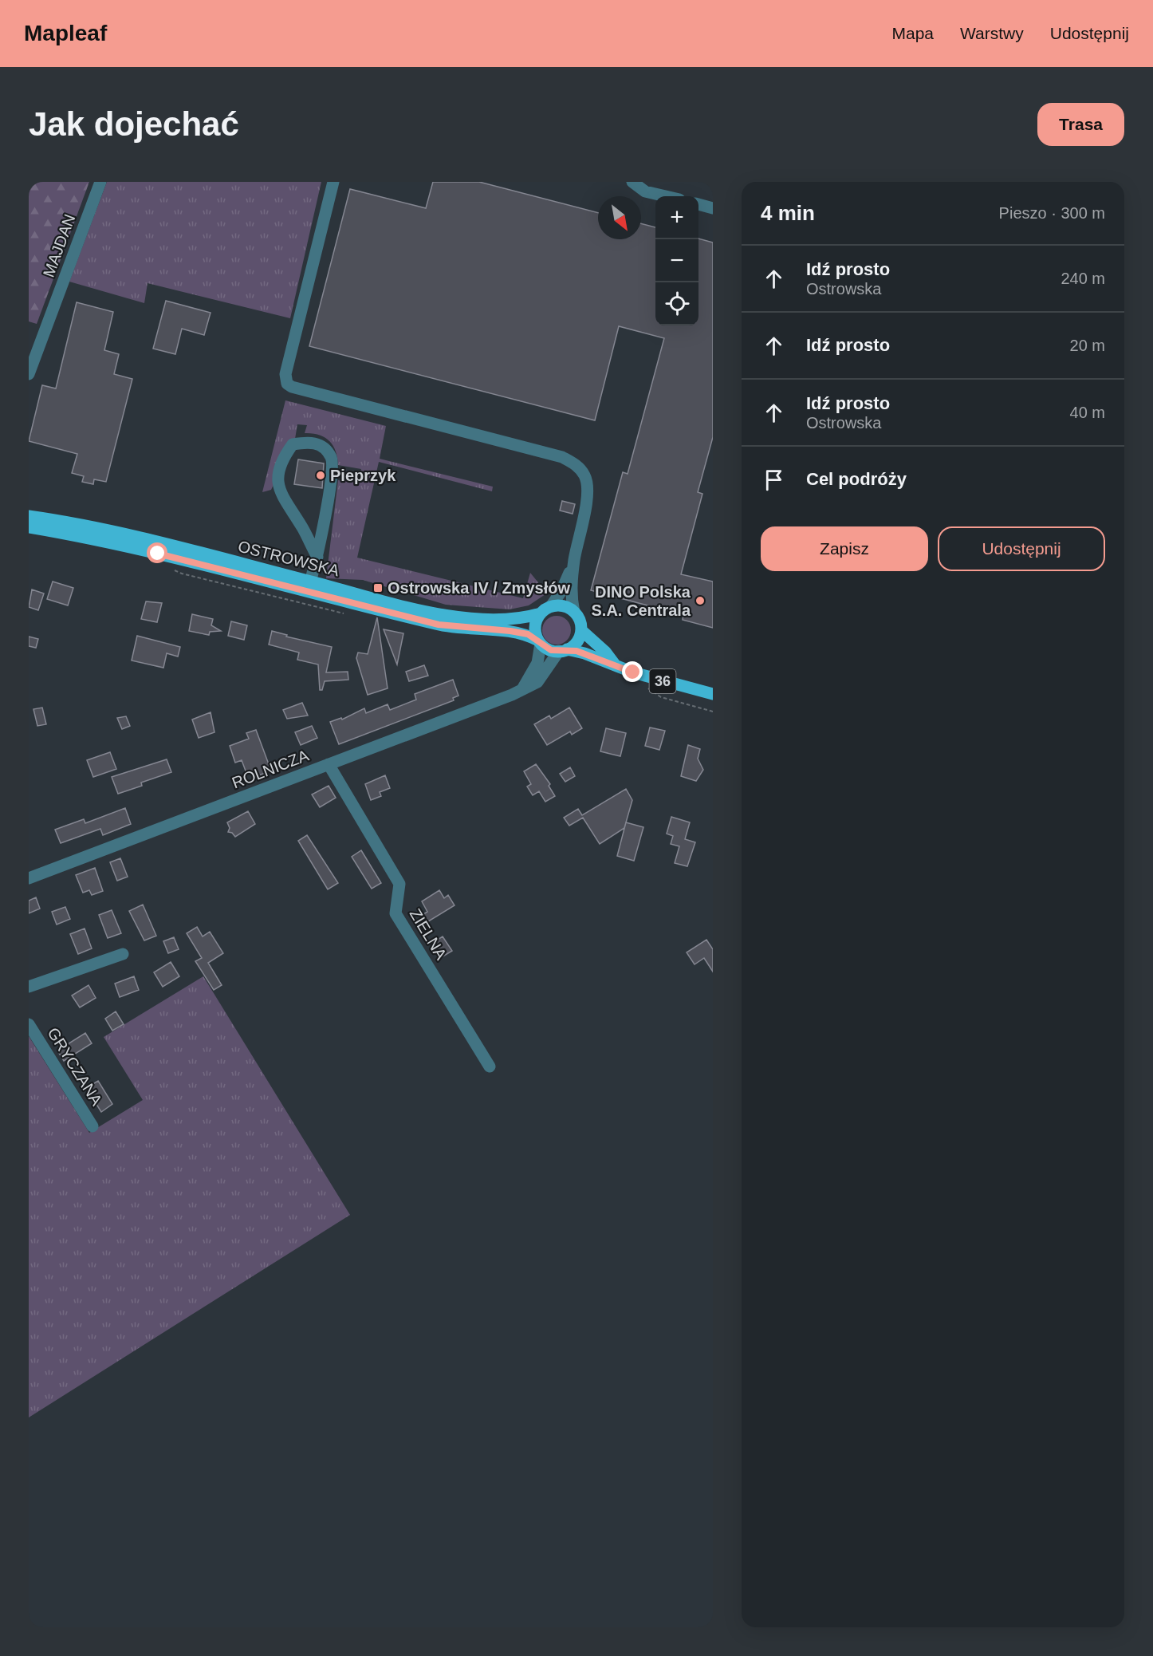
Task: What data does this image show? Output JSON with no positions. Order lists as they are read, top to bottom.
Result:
{
  "streets": {
    "main road": ["OSTROWSKA", "36"],
    "street": [
      "MAJDAN",
      "ROLNICZA",
      "ZIELNA",
      "GRYCZANA"
    ]
  },
  "crossings": [
    ["OSTROWSKA", "36"],
    ["OSTROWSKA", "ROLNICZA"],
    ["36", "ROLNICZA"],
    ["ROLNICZA", "ZIELNA"]
  ],
  "places": {
    "other": ["Pieprzyk", "DINO Polska S.A. Centrala"],
    "transit": ["Ostrowska IV / Zmysłów"]
  },
  "north": "bottom right",
  "page": {
    "header": "Mapleaf",
    "nav": ["Mapa", "Warstwy", "Udostępnij"],
    "buttons": [
      "Trasa",
      ["Zapisz", "Udostępnij"]
    ],
    "title": "Jak dojechać",
    "heading": ["4 min", "Pieszo · 300 m"],
    "map_buttons": ["+", "−"],
    "list": [
      ["Idź prosto", "Ostrowska", "240 m"],
      ["Idź prosto", "20 m"],
      ["Idź prosto", "Ostrowska", "40 m"],
      "Cel podróży"
    ]
  }
}
